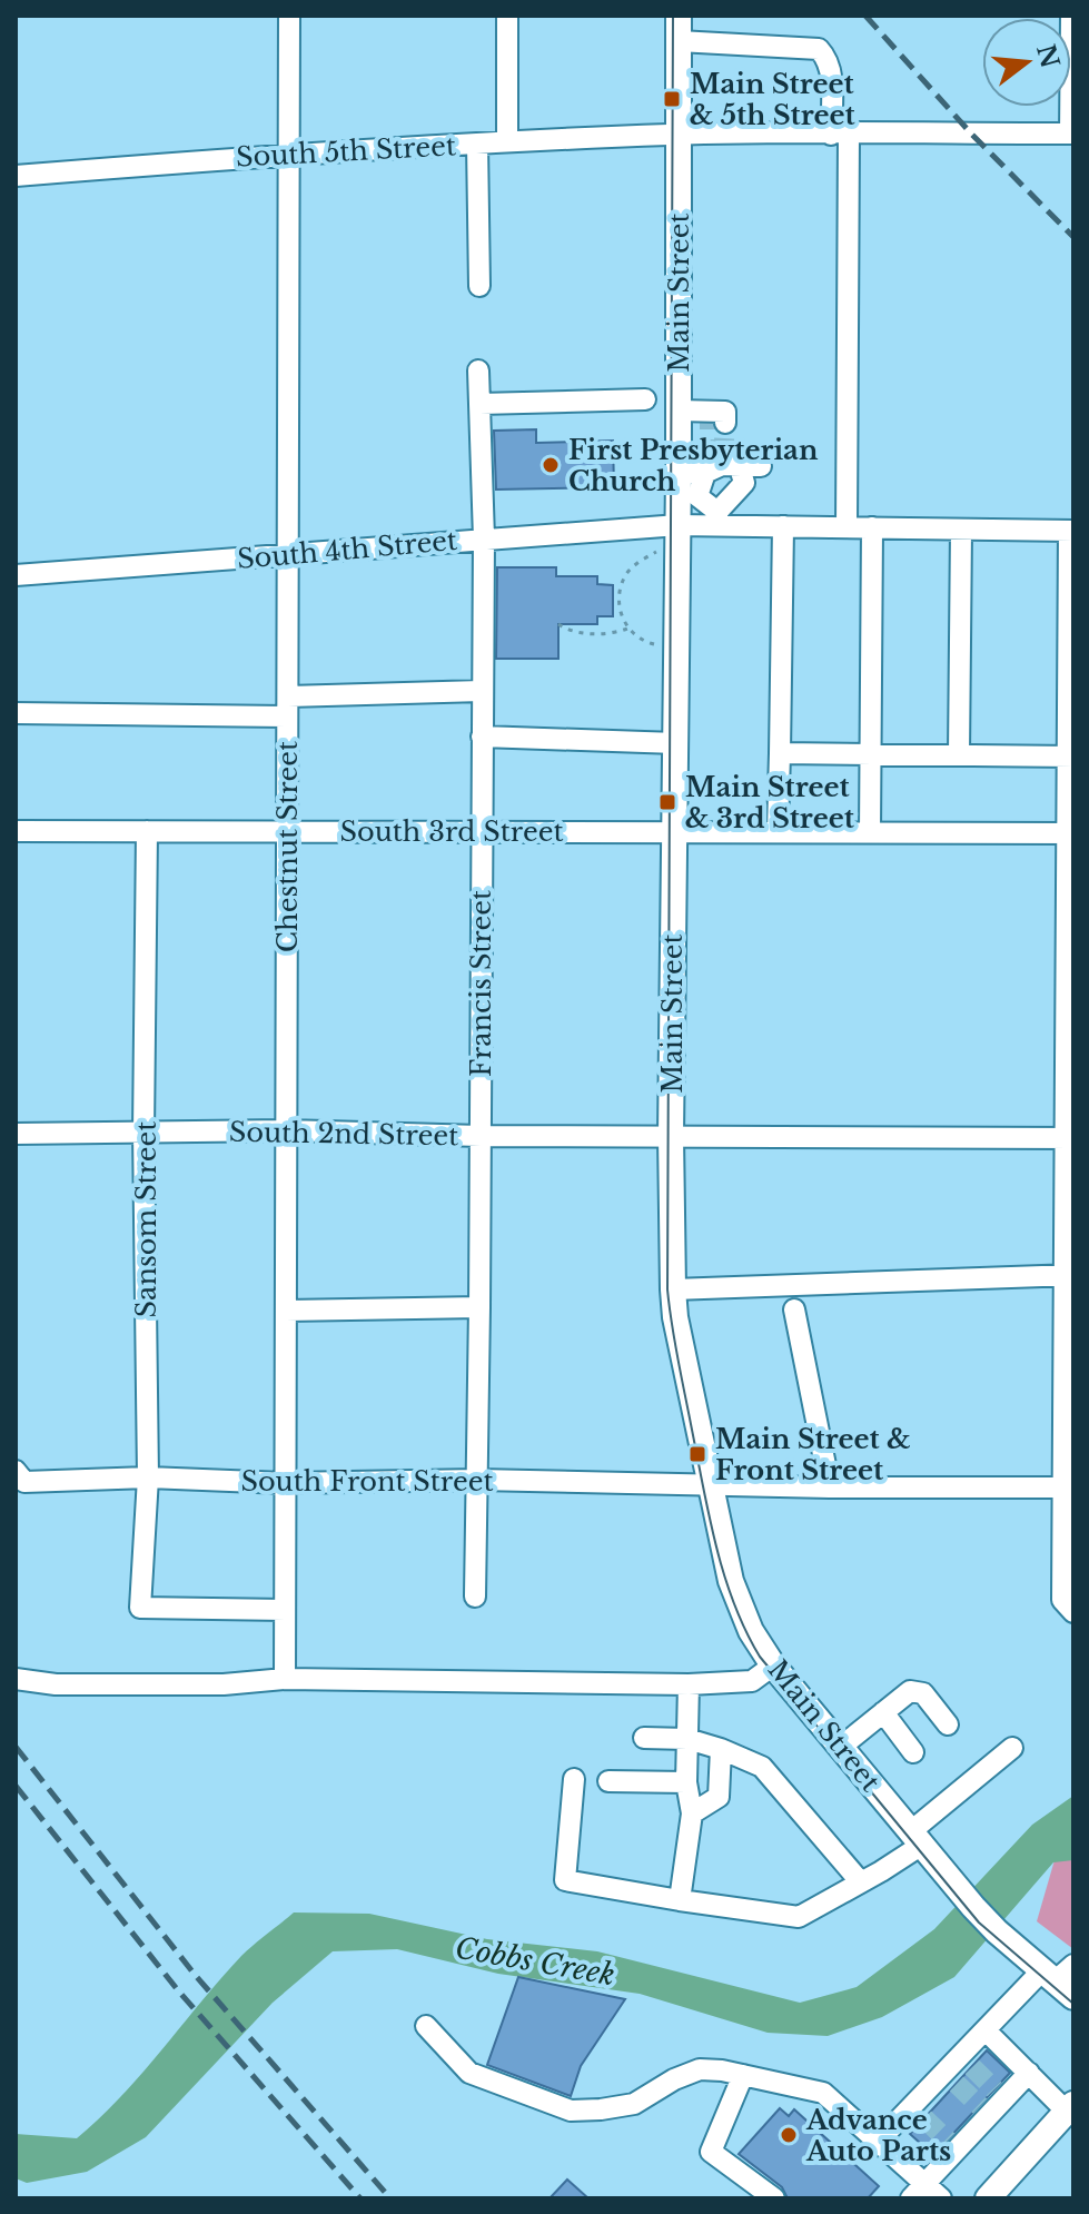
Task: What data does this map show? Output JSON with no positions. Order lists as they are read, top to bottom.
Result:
{
  "streets": {
    "main road": ["Main Street"],
    "street": [
      "South 5th Street",
      "South 4th Street",
      "South 3rd Street",
      "Chestnut Street",
      "Francis Street",
      "South 2nd Street",
      "Sansom Street",
      "South Front Street"
    ]
  },
  "crossings": [
    ["South 5th Street", "Main Street"],
    ["South 5th Street", "Chestnut Street"],
    ["Main Street", "South 4th Street"],
    ["Main Street", "South 3rd Street"],
    ["Main Street", "South 2nd Street"],
    ["Main Street", "South Front Street"],
    ["South 4th Street", "Chestnut Street"],
    ["South 4th Street", "Francis Street"],
    ["South 3rd Street", "Chestnut Street"],
    ["South 3rd Street", "Francis Street"],
    ["South 3rd Street", "Sansom Street"],
    ["Chestnut Street", "South 2nd Street"],
    ["Chestnut Street", "Sansom Street"],
    ["Chestnut Street", "South Front Street"],
    ["Francis Street", "South 2nd Street"],
    ["Francis Street", "South Front Street"],
    ["South 2nd Street", "Sansom Street"],
    ["Sansom Street", "South Front Street"]
  ],
  "water": ["Cobbs Creek"],
  "places": {
    "transit": ["Main Street & 5th Street", "Main Street & 3rd Street", "Main Street & Front Street"],
    "other": ["First Presbyterian Church", "Advance Auto Parts"]
  },
  "north": "right"
}
